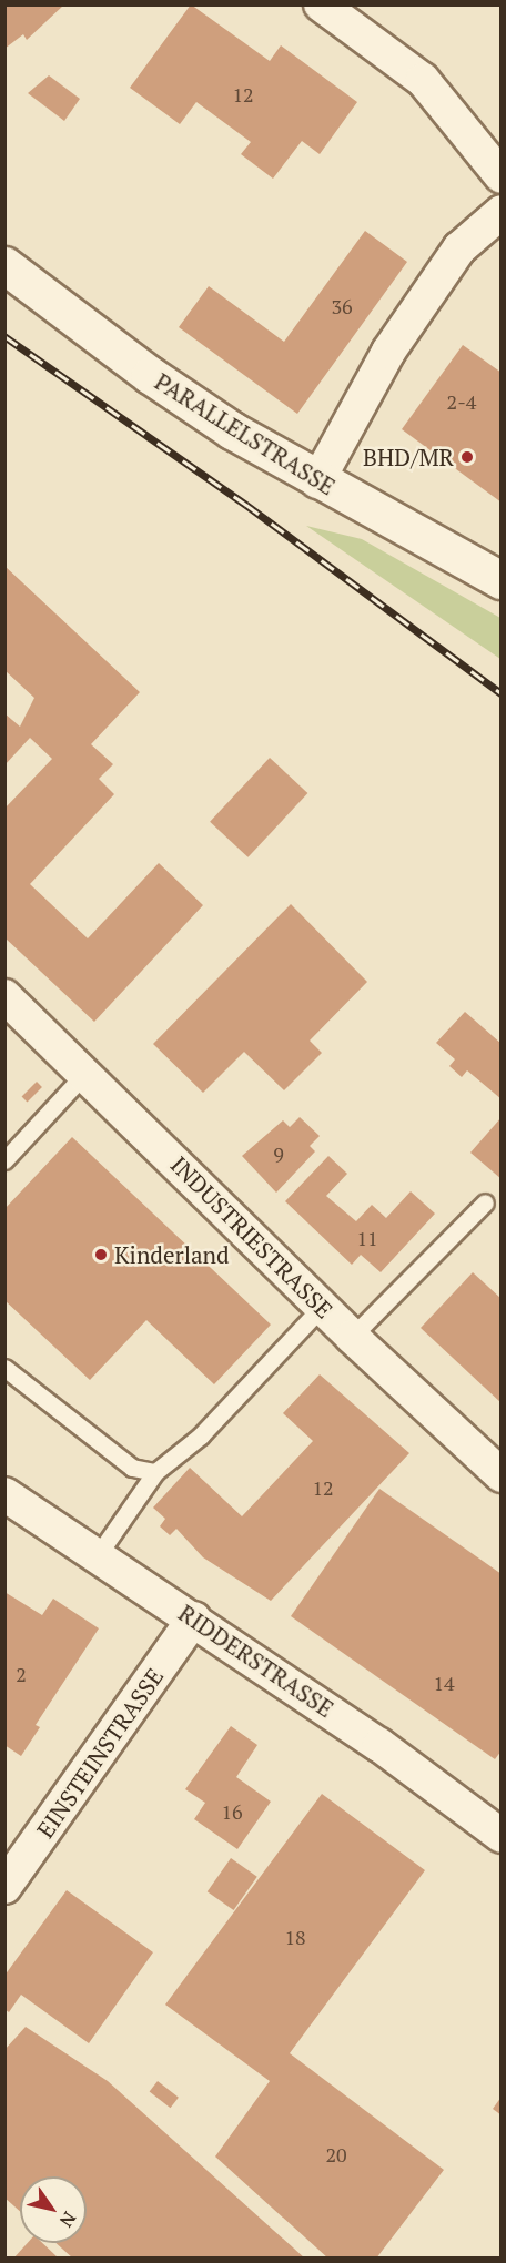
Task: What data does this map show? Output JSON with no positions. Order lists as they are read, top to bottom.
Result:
{
  "streets": {
    "main road": ["PARALLELSTRASSE"],
    "street": ["INDUSTRIESTRASSE", "RIDDERSTRASSE", "EINSTEINSTRASSE"]
  },
  "crossings": [
    ["RIDDERSTRASSE", "EINSTEINSTRASSE"]
  ],
  "places": ["BHD/MR", "Kinderland"],
  "house_numbers": [
    "12",
    "36",
    "2-4",
    "9",
    "11",
    "12",
    "2",
    "14",
    "16",
    "18",
    "20"
  ],
  "north": "bottom right"
}
